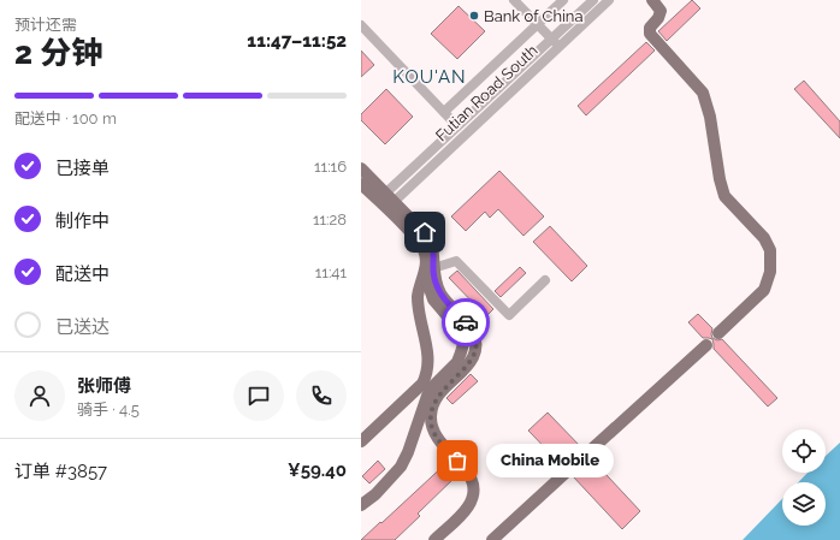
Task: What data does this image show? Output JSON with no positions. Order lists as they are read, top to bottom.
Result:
{
  "streets": {
    "street": ["Futian Road South"]
  },
  "districts": ["KOU'AN"],
  "places": ["Bank of China", "China Mobile"],
  "page": {
    "heading": ["2 分钟", "预计还需", "11:47–11:52"],
    "panel": [
      "张师傅",
      "骑手 · 4.5",
      "订单 #3857",
      "¥59.40"
    ],
    "bar": "配送中 · 100 m",
    "list": [
      ["已接单", "11:16"],
      ["制作中", "11:28"],
      ["配送中", "11:41"],
      "已送达"
    ],
    "bubble": "China Mobile"
  }
}
